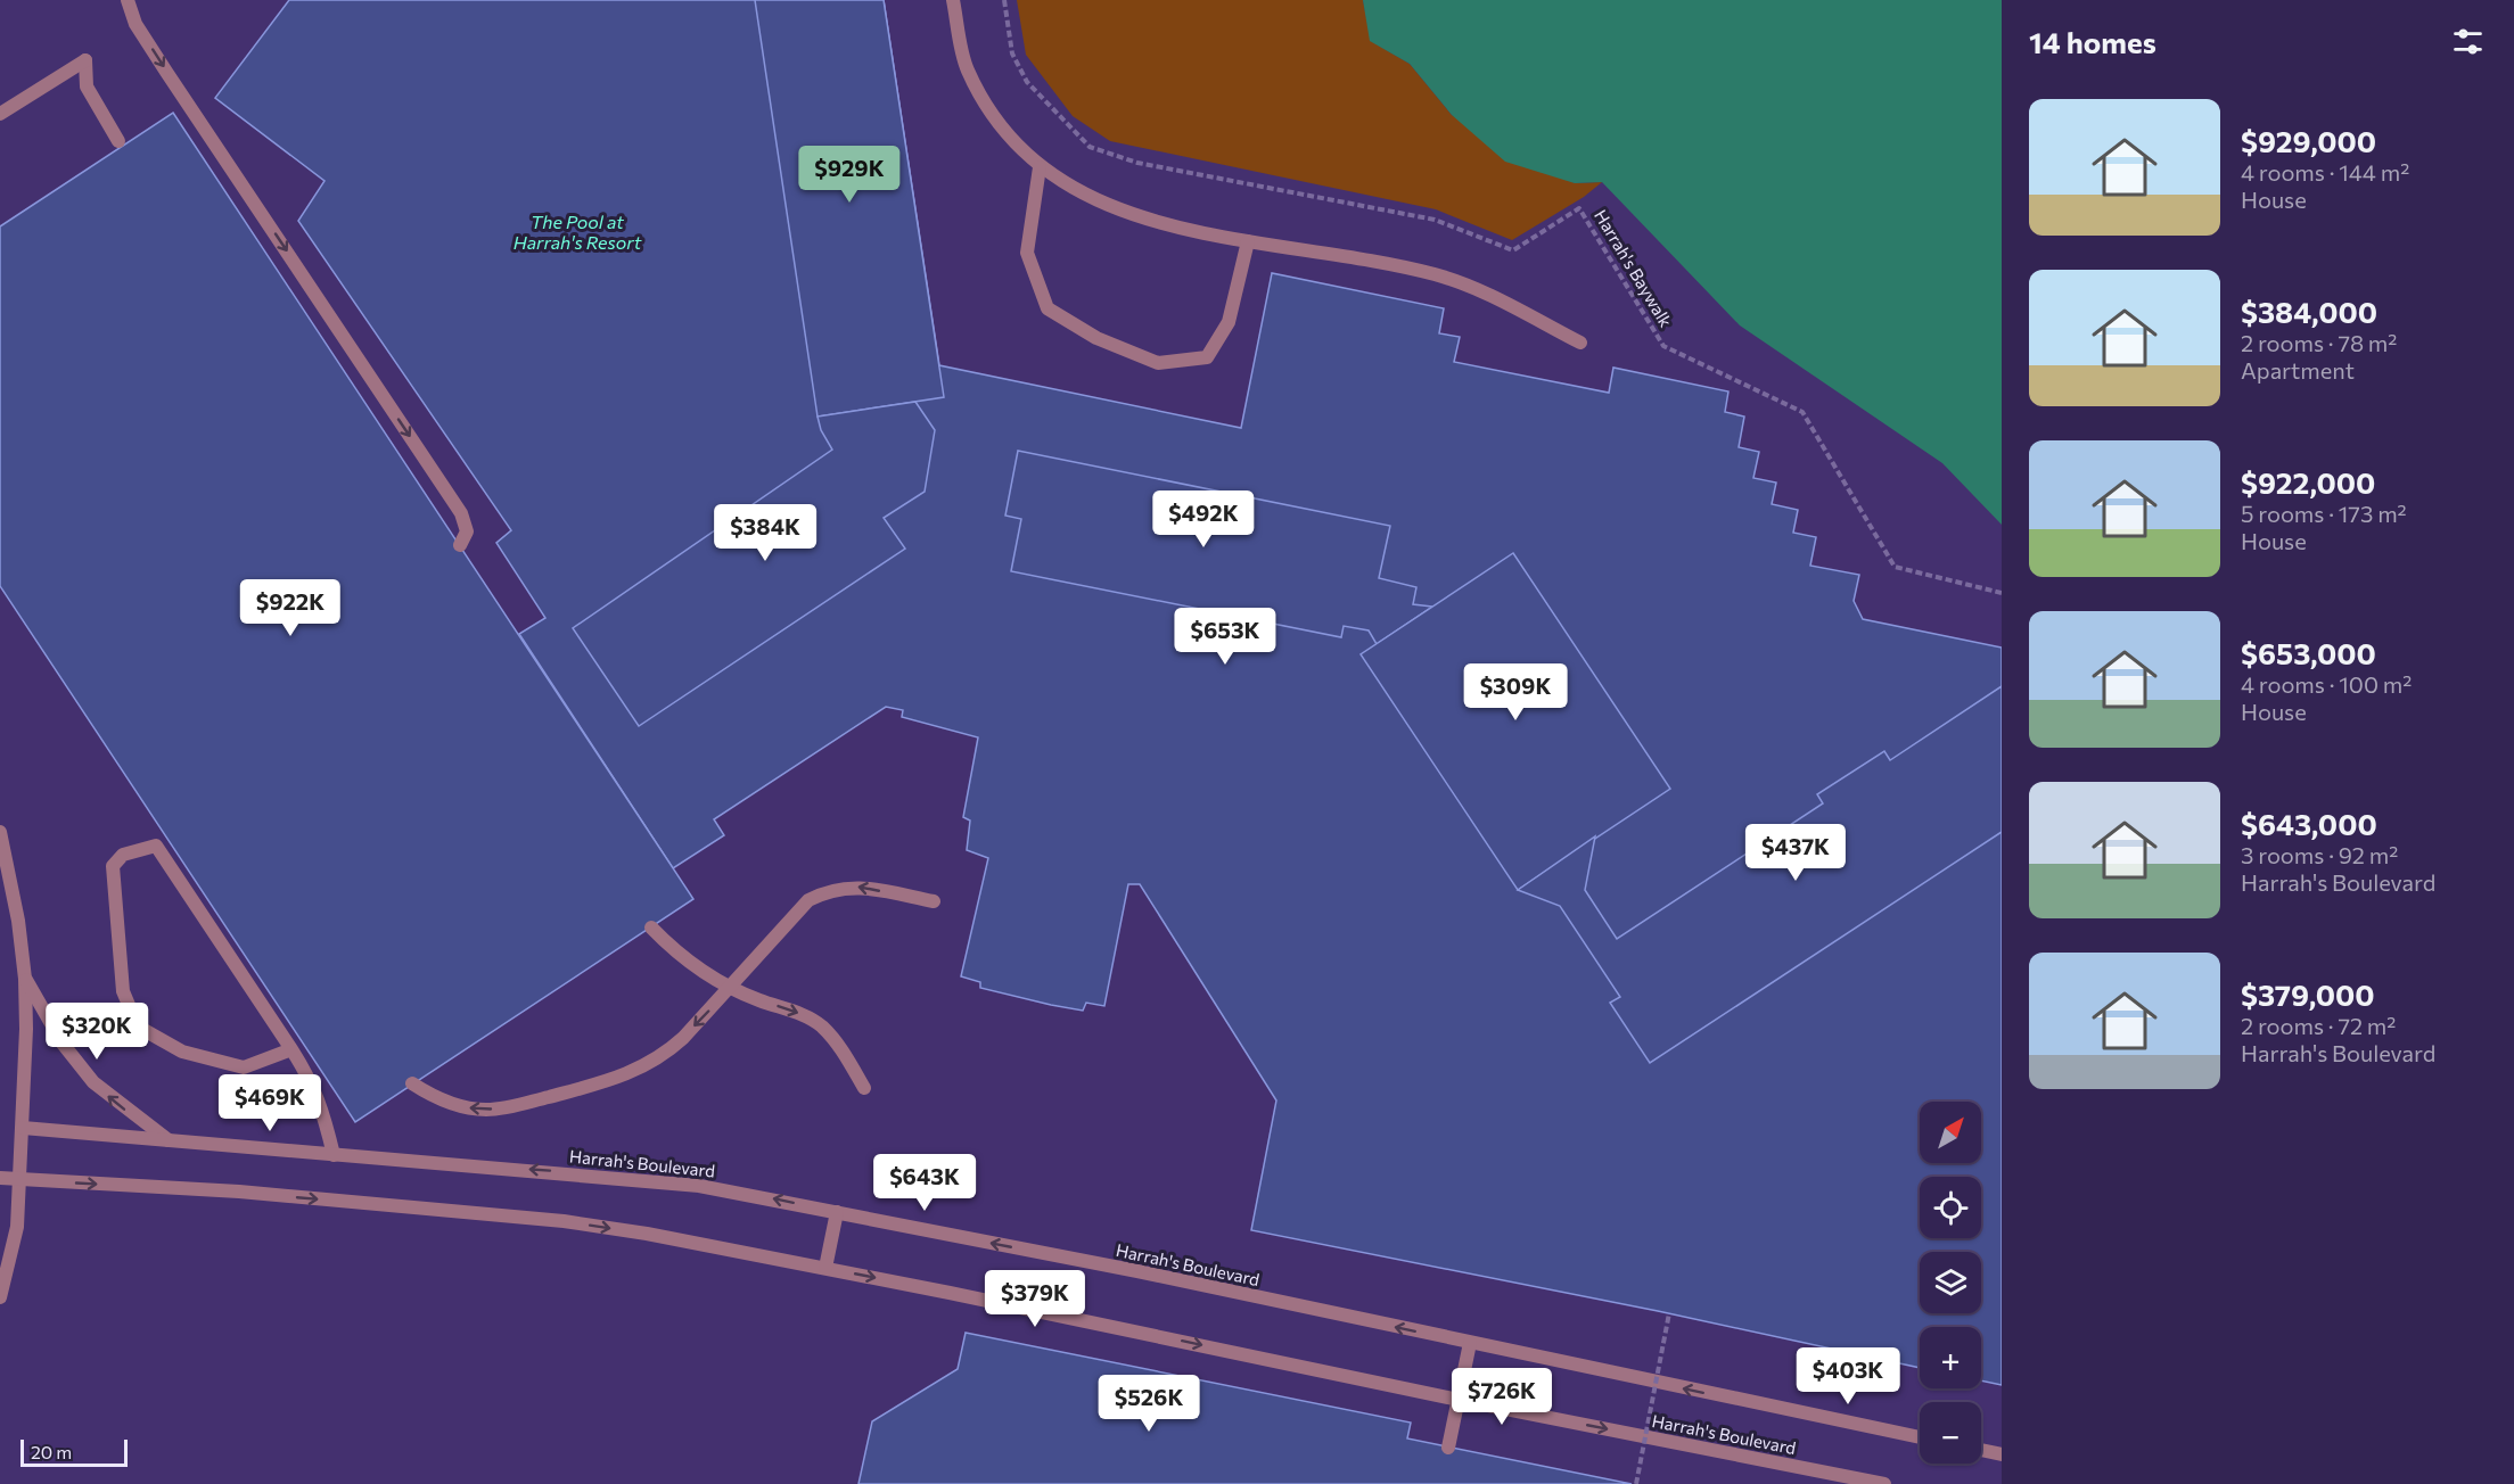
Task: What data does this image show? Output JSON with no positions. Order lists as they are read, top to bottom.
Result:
{
  "streets": {
    "street": ["Harrah's Boulevard"],
    "path": ["Harrah's Baywalk"]
  },
  "water": ["The Pool at Harrah's Resort"],
  "scale_bar": "20 m",
  "north": "top right",
  "page": {
    "heading": "14 homes",
    "list": [
      {
        "name": "$929,000",
        "note": "4 rooms · 144 m² · House"
      },
      {
        "name": "$384,000",
        "note": "2 rooms · 78 m² · Apartment"
      },
      {
        "name": "$922,000",
        "note": "5 rooms · 173 m² · House"
      },
      {
        "name": "$653,000",
        "note": "4 rooms · 100 m² · House"
      },
      {
        "name": "$643,000",
        "note": "3 rooms · 92 m² · Harrah's Boulevard"
      },
      {
        "name": "$379,000",
        "note": "2 rooms · 72 m² · Harrah's Boulevard"
      }
    ],
    "price": [
      "$929K",
      "$492K",
      "$384K",
      "$922K",
      "$653K",
      "$309K",
      "$437K",
      "$320K",
      "$469K",
      "$643K",
      "$379K",
      "$403K",
      "$726K",
      "$526K"
    ],
    "map_buttons": ["+", "−"],
    "scale": "20 m"
  }
}
